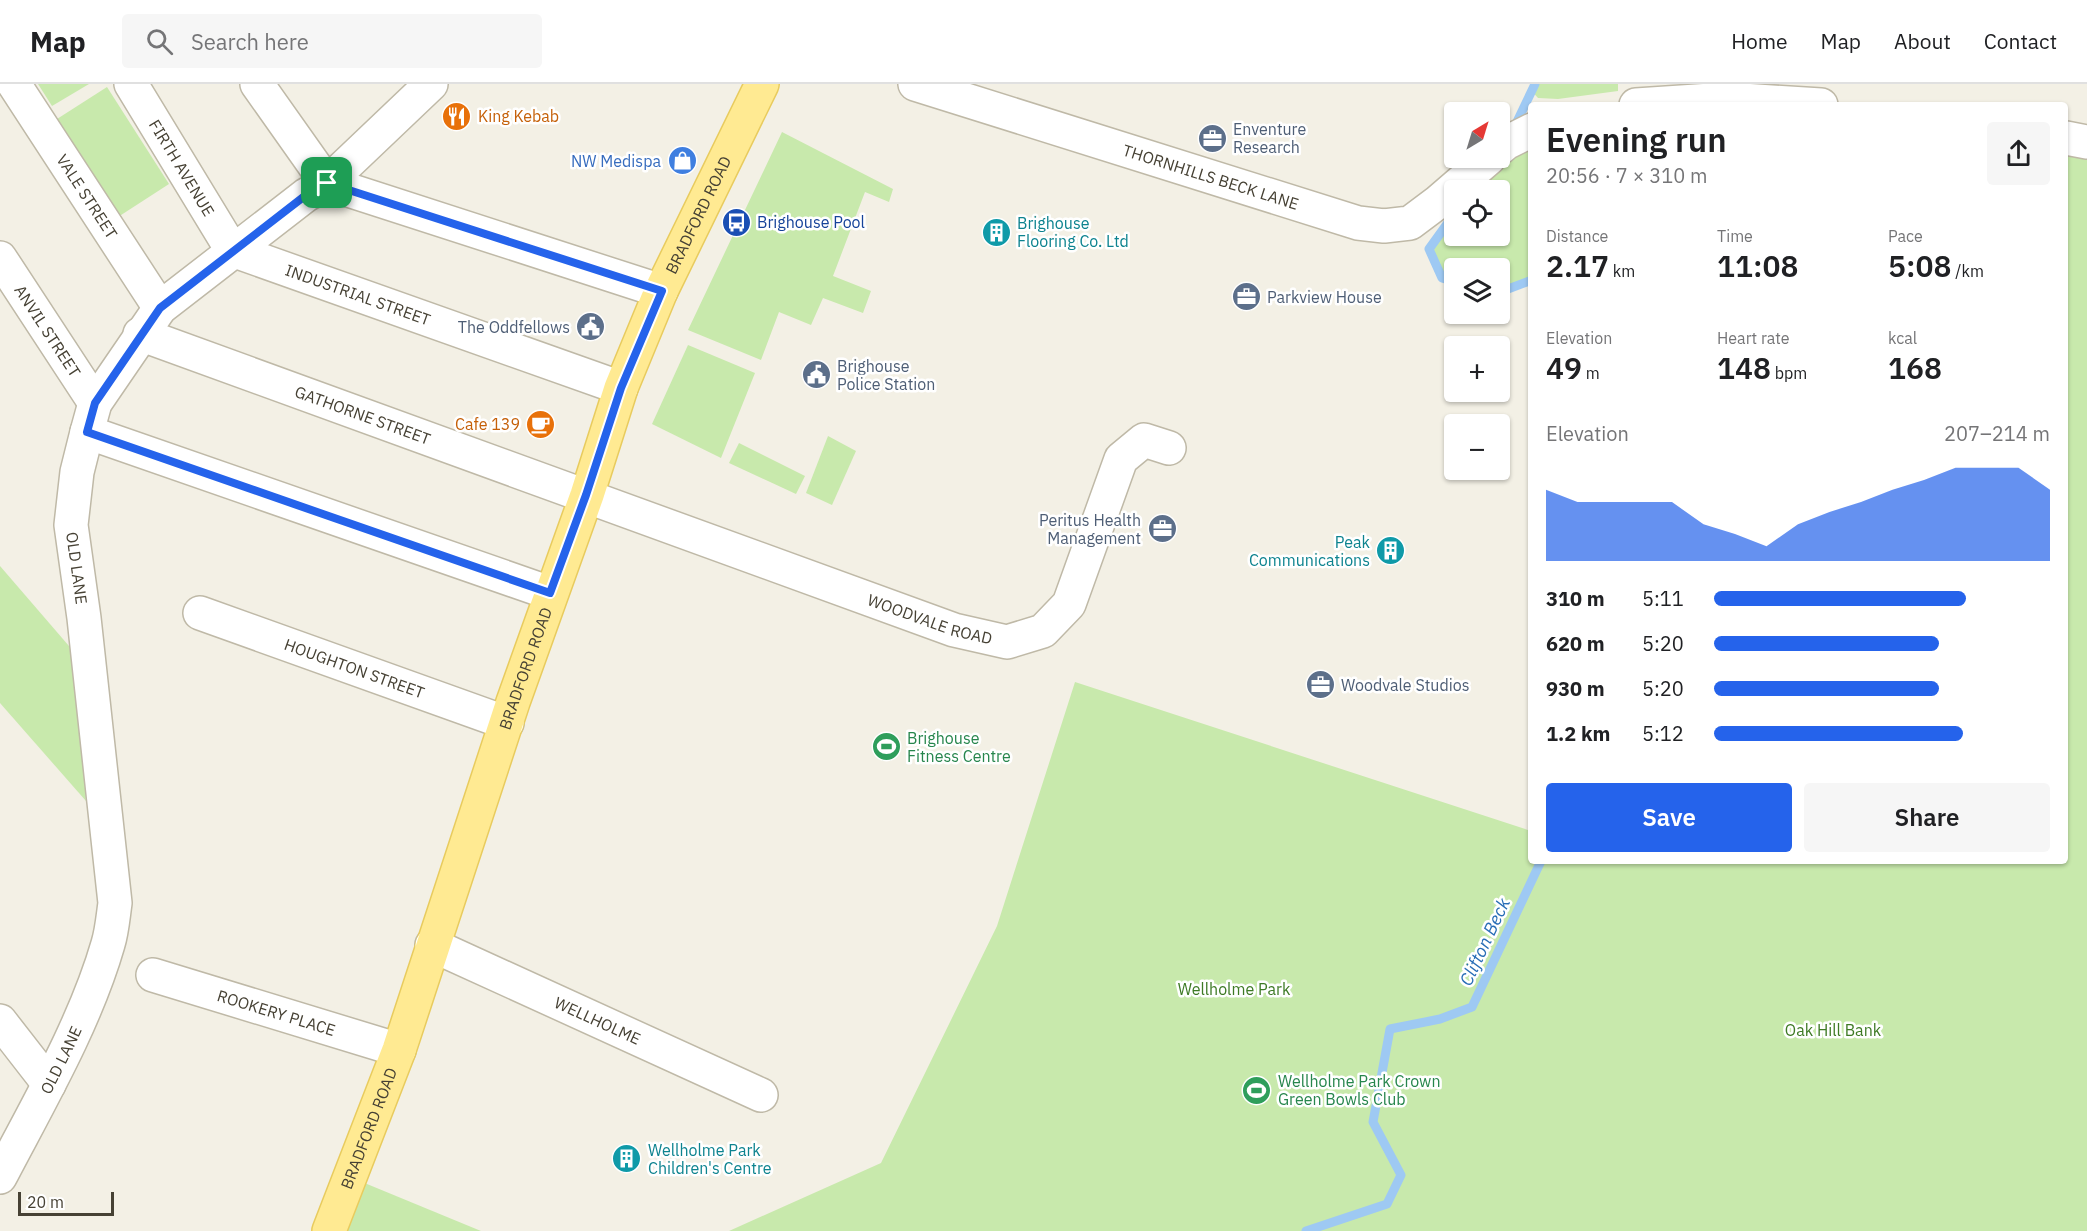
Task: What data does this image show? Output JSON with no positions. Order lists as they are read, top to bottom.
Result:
{
  "streets": {
    "main road": ["BRADFORD ROAD"],
    "street": [
      "FIRTH AVENUE",
      "THORNHILLS BECK LANE",
      "VALE STREET",
      "INDUSTRIAL STREET",
      "ANVIL STREET",
      "GATHORNE STREET",
      "OLD LANE",
      "WOODVALE ROAD",
      "HOUGHTON STREET",
      "ROOKERY PLACE",
      "WELLHOLME"
    ]
  },
  "crossings": [
    ["FIRTH AVENUE", "INDUSTRIAL STREET"],
    ["FIRTH AVENUE", "OLD LANE"],
    ["VALE STREET", "OLD LANE"],
    ["BRADFORD ROAD", "INDUSTRIAL STREET"],
    ["BRADFORD ROAD", "GATHORNE STREET"],
    ["BRADFORD ROAD", "WOODVALE ROAD"],
    ["BRADFORD ROAD", "HOUGHTON STREET"],
    ["BRADFORD ROAD", "ROOKERY PLACE"],
    ["BRADFORD ROAD", "WELLHOLME"],
    ["INDUSTRIAL STREET", "OLD LANE"],
    ["ANVIL STREET", "OLD LANE"],
    ["GATHORNE STREET", "OLD LANE"],
    ["GATHORNE STREET", "WOODVALE ROAD"]
  ],
  "water": ["Clifton Beck"],
  "parks": ["Wellholme Park", "Oak Hill Bank"],
  "places": {
    "restaurant": ["King Kebab"],
    "office": [
      "Enventure Research",
      "Parkview House",
      "Peritus Health Management",
      "Woodvale Studios"
    ],
    "shop": ["NW Medispa"],
    "bus stop": ["Brighouse Pool"],
    "building": ["Brighouse Flooring Co. Ltd", "Peak Communications", "Wellholme Park Children's Centre"],
    "public building": ["The Oddfellows", "Brighouse Police Station"],
    "cafe": ["Cafe 139"],
    "sports": ["Brighouse Fitness Centre", "Wellholme Park Crown Green Bowls Club"]
  },
  "scale_bar": "20 m",
  "north": "top right",
  "page": {
    "header": "Map",
    "search": "Search here",
    "nav": [
      "Home",
      "Map",
      "About",
      "Contact"
    ],
    "map_buttons": ["+", "−"],
    "heading": ["Evening run", "20:56 · 7 × 310 m"],
    "stats": [
      ["Distance", "2.17 km"],
      ["Time", "11:08"],
      ["Pace", "5:08 /km"],
      ["Elevation", "49 m"],
      ["Heart rate", "148 bpm"],
      ["kcal", "168"]
    ],
    "chart": ["Elevation", "207–214 m"],
    "list": [
      {
        "name": "310 m",
        "note": "5:11"
      },
      {
        "name": "620 m",
        "note": "5:20"
      },
      {
        "name": "930 m",
        "note": "5:20"
      },
      {
        "name": "1.2 km",
        "note": "5:12"
      }
    ],
    "buttons": ["Save", "Share"],
    "scale": "20 m"
  }
}
